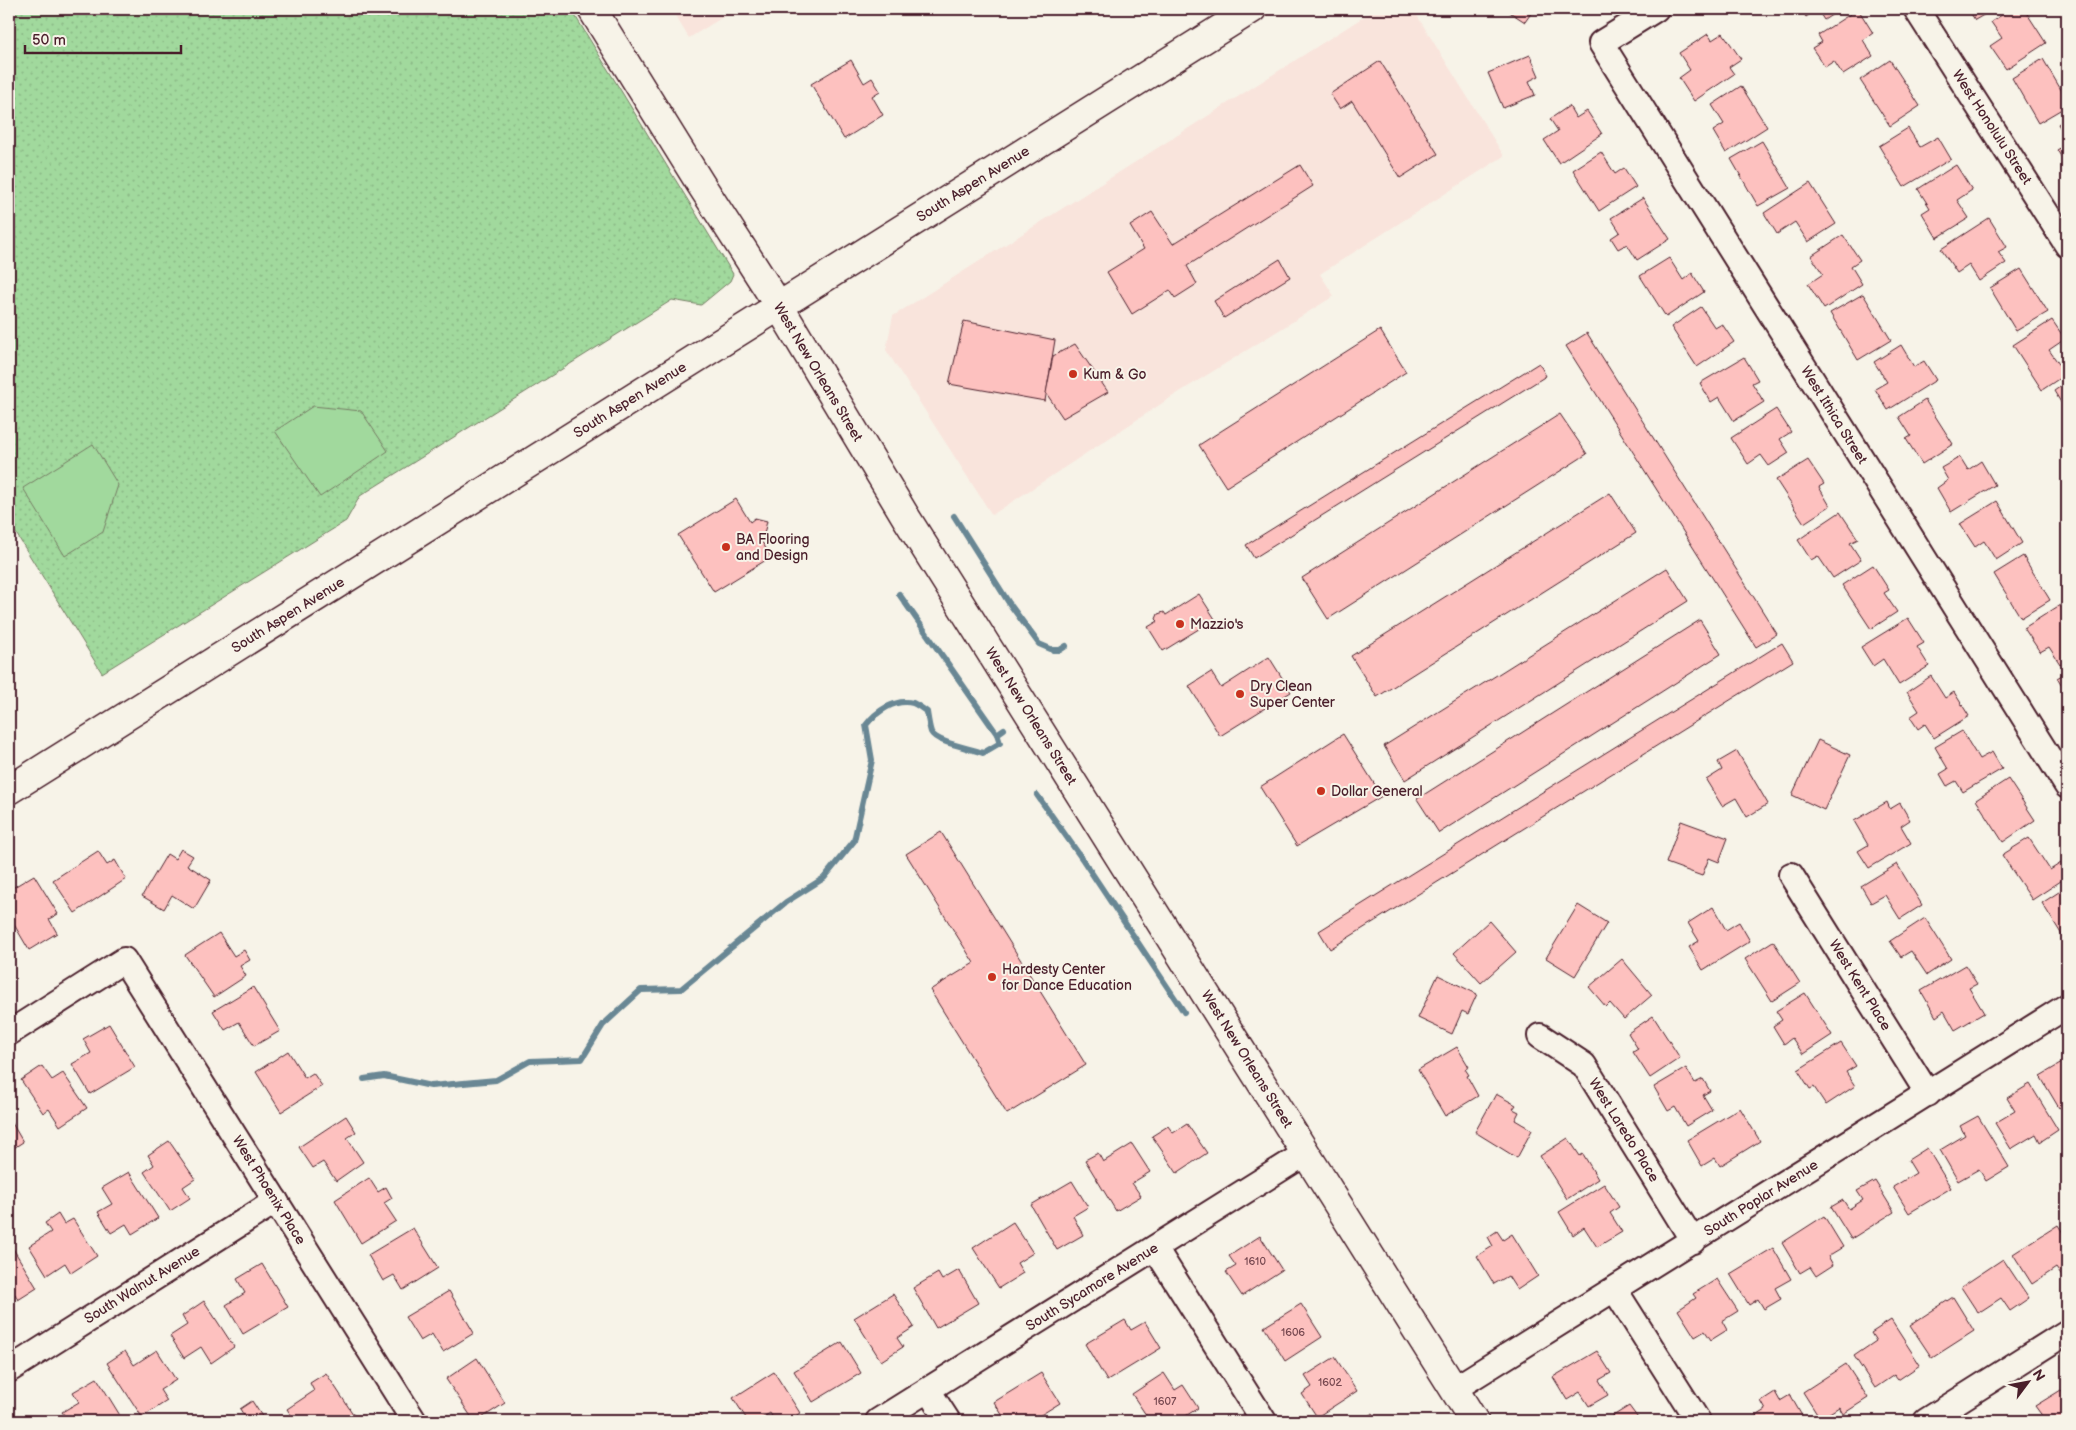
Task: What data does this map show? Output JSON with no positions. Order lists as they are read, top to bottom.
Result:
{
  "streets": {
    "main road": ["South Aspen Avenue", "West New Orleans Street"],
    "street": [
      "West Honolulu Street",
      "West Ithica Street",
      "West Kent Place",
      "West Laredo Place",
      "West Phoenix Place",
      "South Poplar Avenue",
      "South Walnut Avenue",
      "South Sycamore Avenue"
    ]
  },
  "crossings": [
    ["South Aspen Avenue", "West New Orleans Street"],
    ["West New Orleans Street", "South Poplar Avenue"],
    ["West New Orleans Street", "South Sycamore Avenue"],
    ["West Kent Place", "South Poplar Avenue"],
    ["West Laredo Place", "South Poplar Avenue"],
    ["West Phoenix Place", "South Walnut Avenue"]
  ],
  "places": [
    "Kum & Go",
    "BA Flooring and Design",
    "Mazzio's",
    "Dry Clean Super Center",
    "Dollar General",
    "Hardesty Center for Dance Education"
  ],
  "house_numbers": [
    "1610",
    "1606",
    "1602",
    "1607"
  ],
  "scale_bar": "50 m",
  "north": "top right"
}
